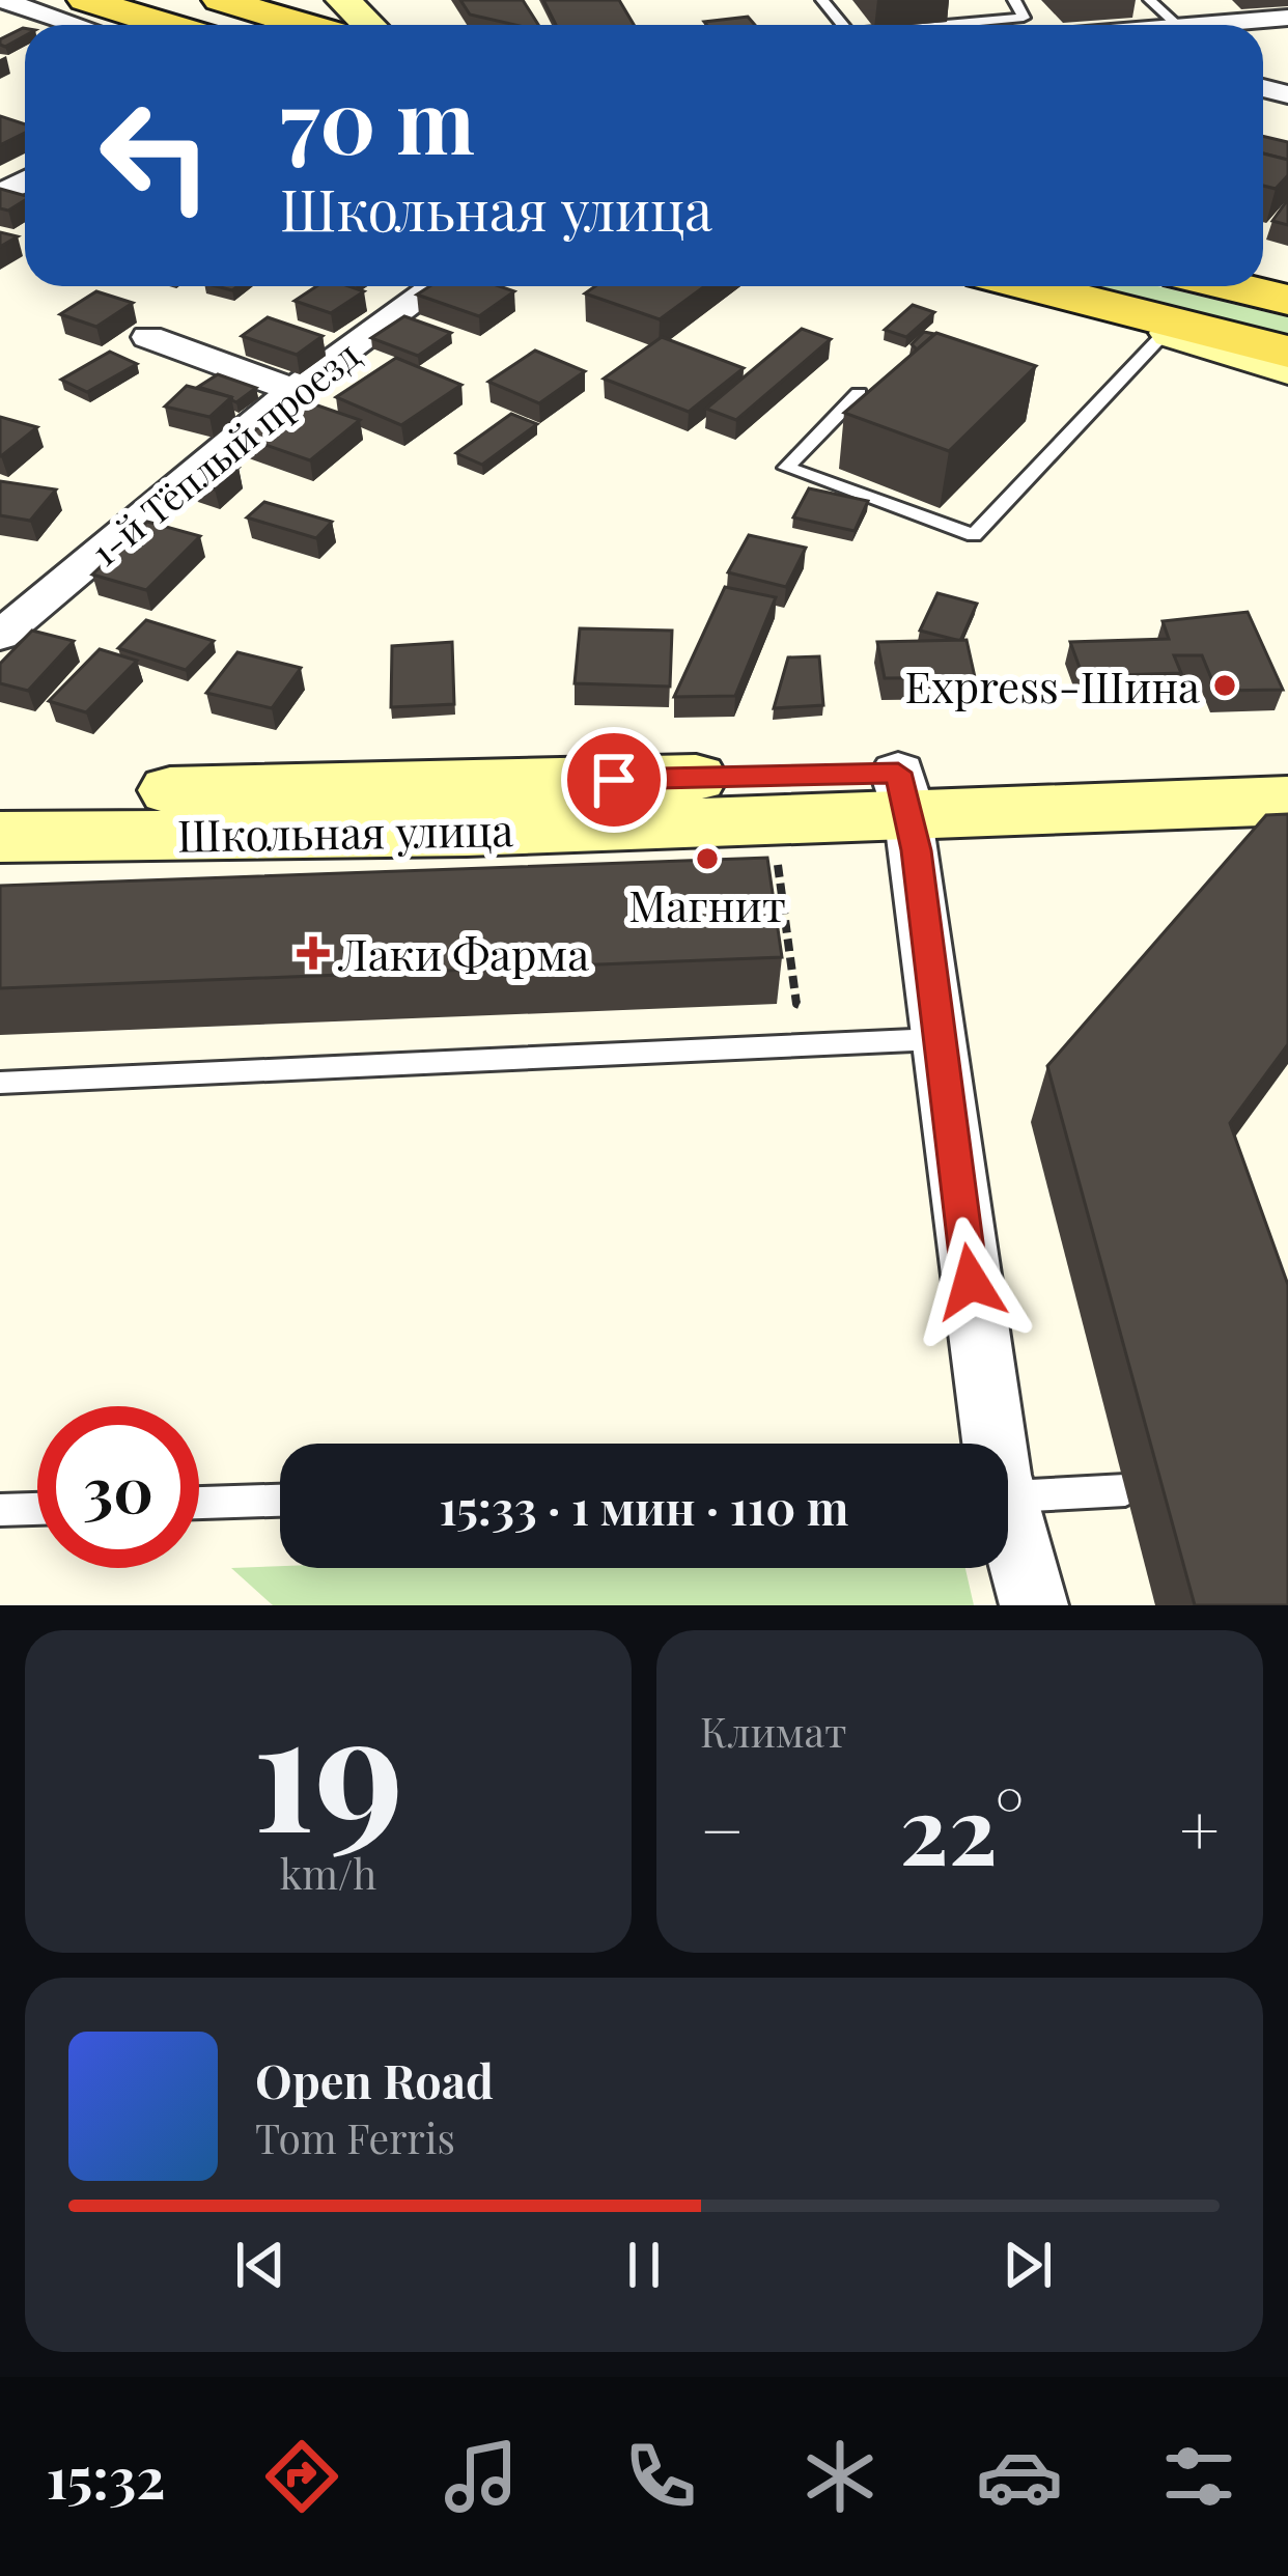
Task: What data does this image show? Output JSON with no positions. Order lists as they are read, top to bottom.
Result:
{
  "streets": {
    "main road": ["Школьная улица"],
    "street": ["1-й Тёплый проезд"]
  },
  "places": {
    "other": ["Express-Шина", "Магнит"],
    "health": ["Лаки Фарма"]
  },
  "page": {
    "turn": ["70 m", "Школьная улица"],
    "limit": "30",
    "trip": "15:33 · 1 мин · 110 m",
    "tile": [
      ["19", "km/h"],
      "Климат"
    ],
    "heat": ["−", "22°", "+"],
    "song": ["Open Road", "Tom Ferris"],
    "tabs": "15:32"
  }
}
